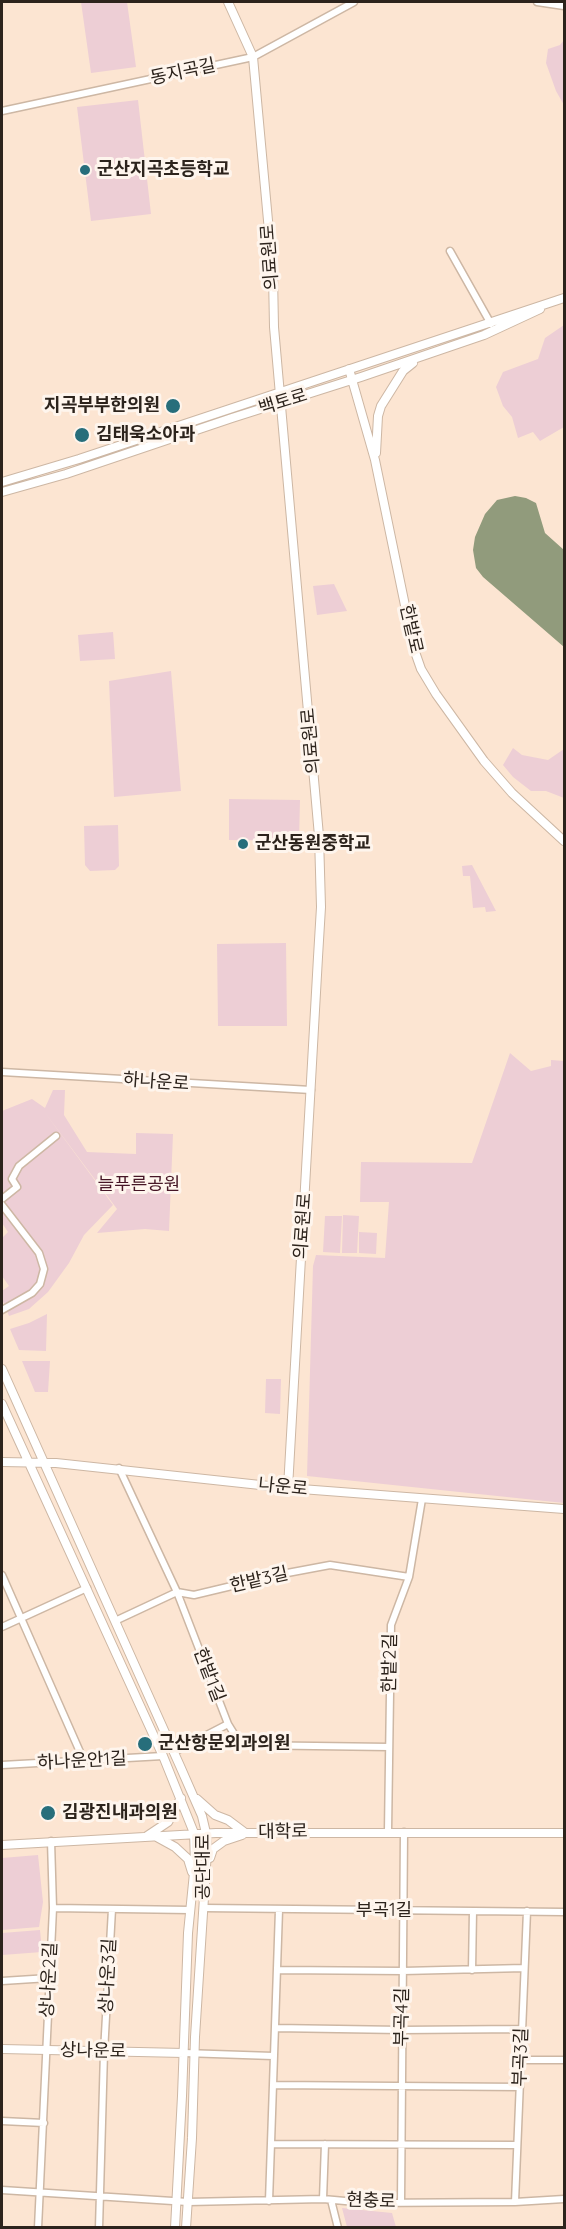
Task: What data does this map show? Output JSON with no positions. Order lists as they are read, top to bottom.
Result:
{
  "streets": {
    "street": [
      "동지곡길",
      "의료원로",
      "백토로",
      "한밭로",
      "하나운로",
      "나운로",
      "한밭3길",
      "한밭2길",
      "한밭1길",
      "하나운안1길",
      "대학로",
      "공단대로",
      "부곡1길",
      "상나운3길",
      "상나운2길",
      "부곡4길",
      "상나운로",
      "부곡3길",
      "현충로"
    ]
  },
  "crossings": [
    ["동지곡길", "의료원로"],
    ["의료원로", "백토로"],
    ["의료원로", "하나운로"],
    ["의료원로", "나운로"],
    ["백토로", "한밭로"],
    ["나운로", "한밭2길"],
    ["나운로", "한밭1길"],
    ["나운로", "공단대로"],
    ["한밭3길", "한밭2길"],
    ["한밭3길", "한밭1길"],
    ["한밭3길", "공단대로"],
    ["한밭2길", "한밭1길"],
    ["한밭2길", "대학로"],
    ["하나운안1길", "공단대로"],
    ["대학로", "공단대로"],
    ["대학로", "상나운2길"],
    ["대학로", "부곡4길"],
    ["공단대로", "부곡1길"],
    ["공단대로", "상나운로"],
    ["공단대로", "현충로"],
    ["부곡1길", "부곡4길"],
    ["부곡1길", "부곡3길"],
    ["상나운3길", "상나운로"],
    ["상나운3길", "현충로"],
    ["상나운2길", "상나운로"],
    ["상나운2길", "현충로"],
    ["부곡4길", "현충로"],
    ["부곡3길", "현충로"]
  ],
  "parks": ["늘푸른공원"],
  "places": [
    "군산지곡초등학교",
    "지곡부부한의원",
    "김태욱소아과",
    "군산동원중학교",
    "군산항문외과의원",
    "김광진내과의원"
  ]
}
